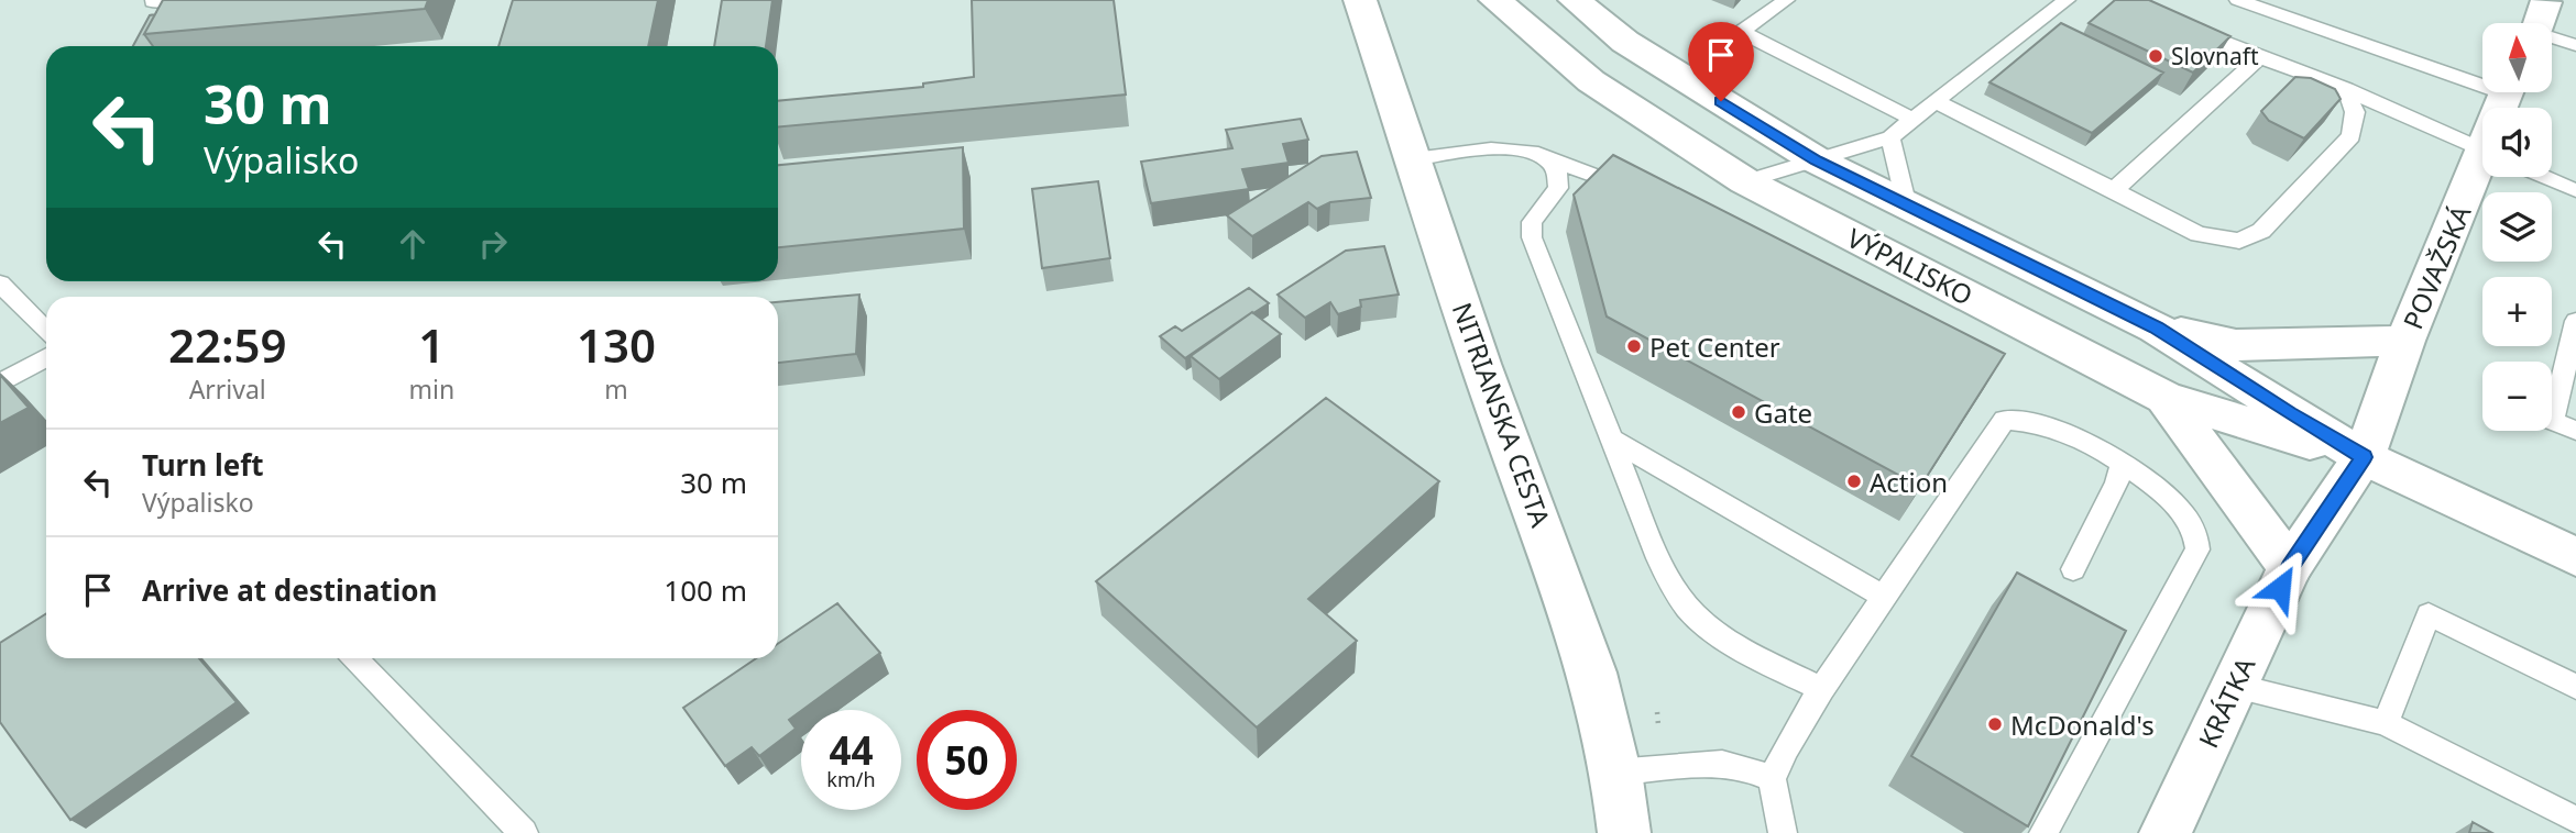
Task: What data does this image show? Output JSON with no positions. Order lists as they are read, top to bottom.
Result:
{
  "streets": {
    "main road": [
      "VÝPALISKO",
      "POVAŽSKÁ",
      "NITRIANSKA CESTA",
      "KRÁTKA"
    ]
  },
  "crossings": [
    ["VÝPALISKO", "POVAŽSKÁ"],
    ["VÝPALISKO", "KRÁTKA"],
    ["POVAŽSKÁ", "KRÁTKA"]
  ],
  "places": [
    "Slovnaft",
    "Pet Center",
    "Gate",
    "Action",
    "McDonald's"
  ],
  "north": "top",
  "page": {
    "map_buttons": ["+", "−"],
    "turn": ["30 m", "Výpalisko"],
    "eta": [
      "22:59",
      "Arrival",
      "1",
      "min",
      "130",
      "m"
    ],
    "list": [
      {
        "name": "Turn left",
        "note": "Výpalisko",
        "value": "30 m"
      },
      {
        "name": "Arrive at destination",
        "value": "100 m"
      }
    ],
    "speed": "44 km/h",
    "limit": "50"
  }
}
